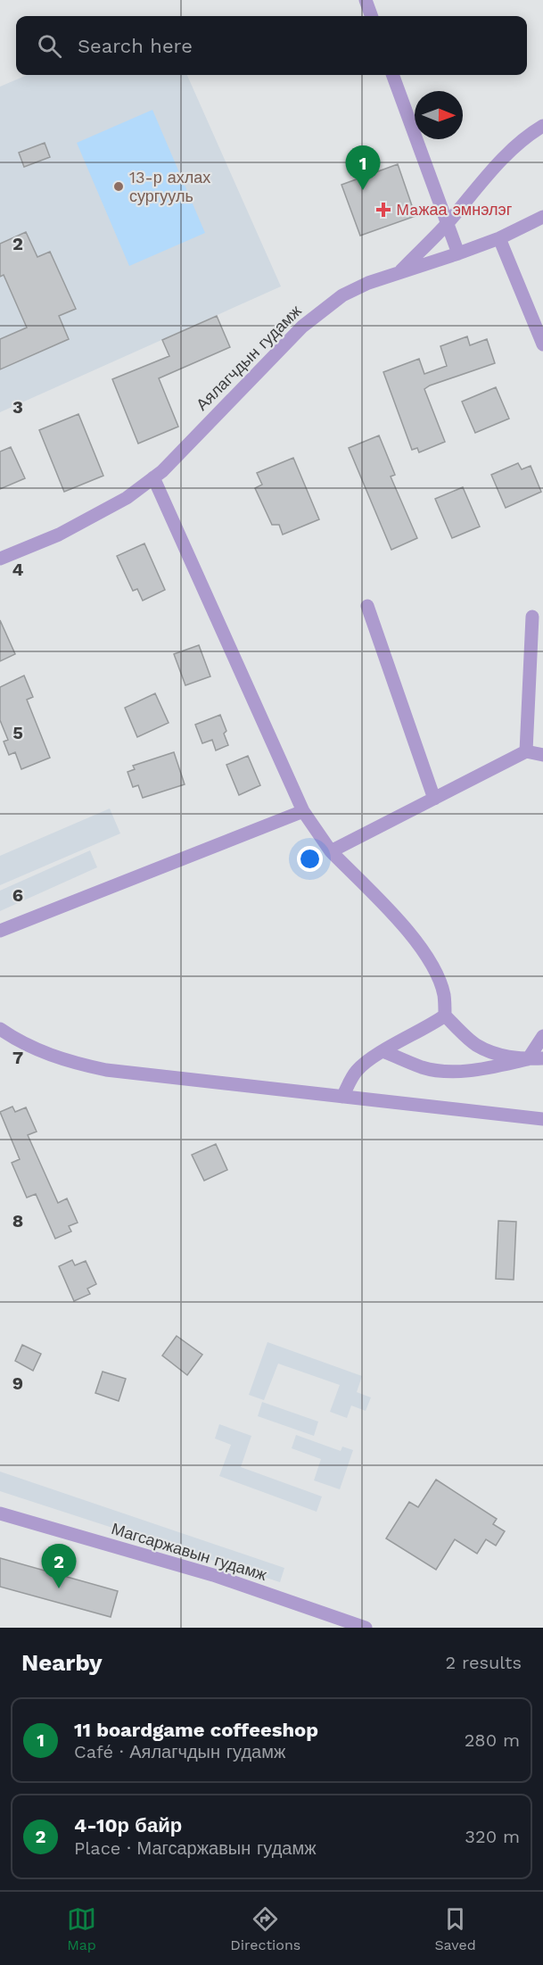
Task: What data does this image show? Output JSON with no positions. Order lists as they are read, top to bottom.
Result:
{
  "streets": {
    "street": ["Аялагчдын гудамж", "Магсаржавын гудамж"]
  },
  "places": {
    "other": ["13-р ахлах сургууль"],
    "health": ["Maжаа эмнэлэг"]
  },
  "north": "right",
  "page": {
    "search": "Search here",
    "pins": ["1", "2"],
    "heading": ["Nearby", "2 results"],
    "list": [
      {
        "mark": "1",
        "name": "11 boardgame coffeeshop",
        "note": "Café · Аялагчдын гудамж",
        "value": "280 m"
      },
      {
        "mark": "2",
        "name": "4-10р байр",
        "note": "Place · Магсаржавын гудамж",
        "value": "320 m"
      }
    ],
    "nav": ["Map", "Directions", "Saved"]
  },
  "grid": {
    "rows": [
      "2",
      "3",
      "4",
      "5",
      "6",
      "7",
      "8",
      "9"
    ]
  }
}
